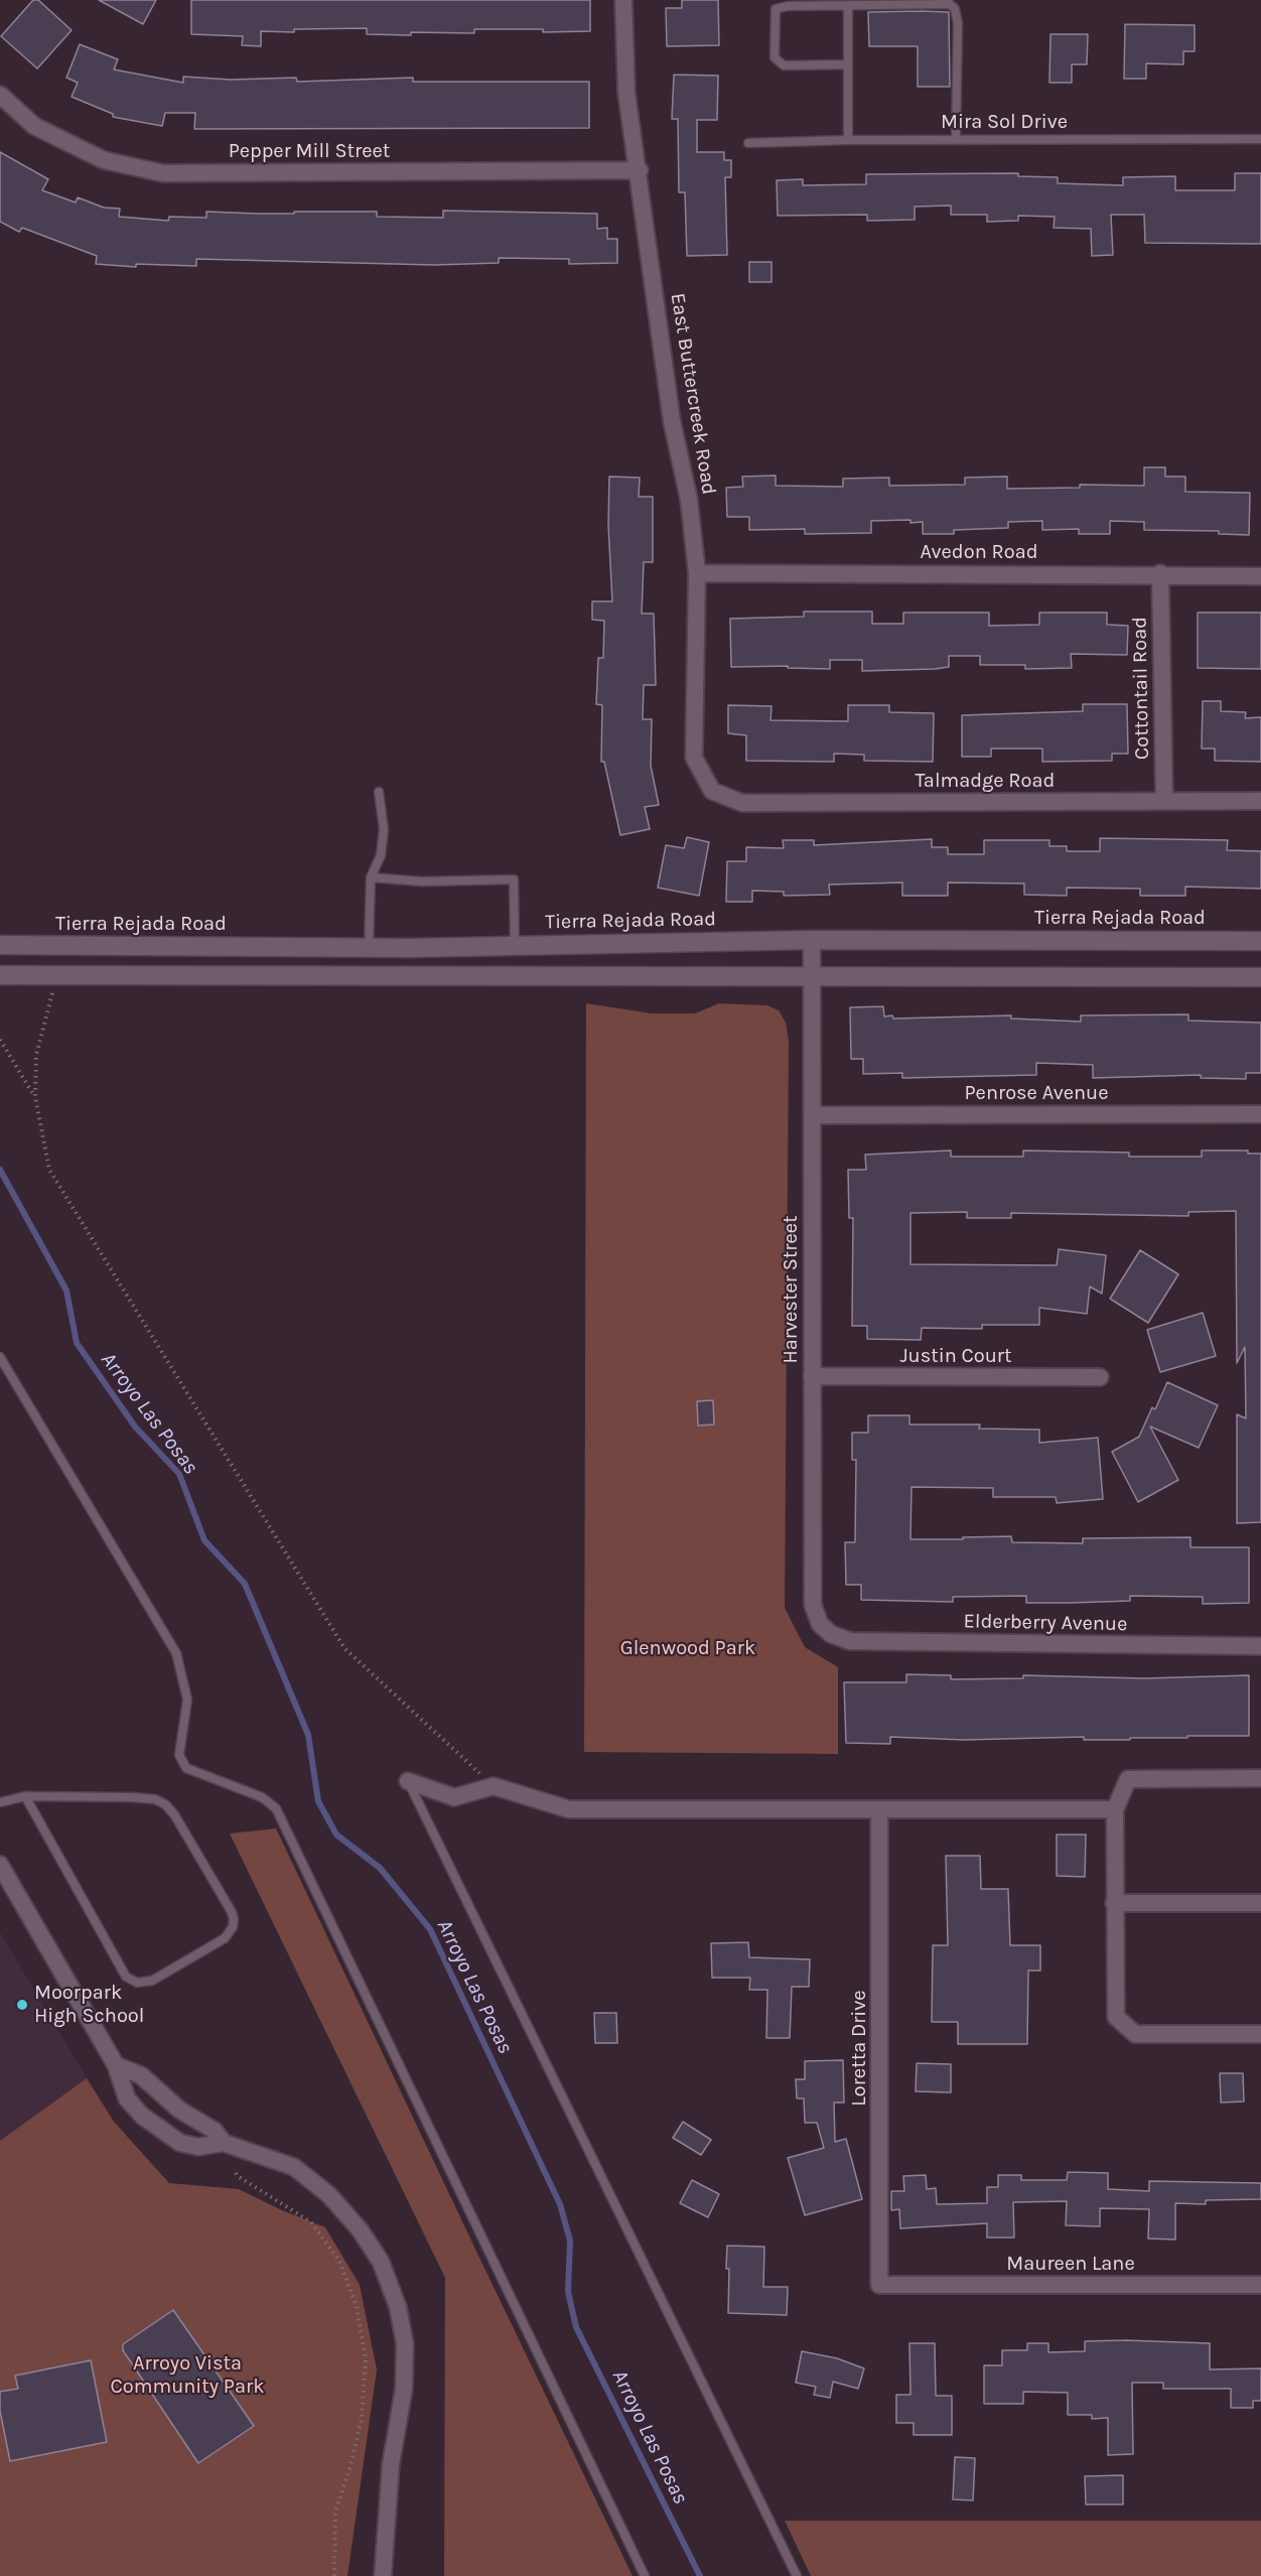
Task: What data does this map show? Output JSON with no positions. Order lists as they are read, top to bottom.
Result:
{
  "streets": {
    "main road": ["Tierra Rejada Road"],
    "street": [
      "Pepper Mill Street",
      "East Buttercreek Road",
      "Avedon Road",
      "Cottontail Road",
      "Talmadge Road",
      "Penrose Avenue",
      "Harvester Street",
      "Justin Court",
      "Elderberry Avenue",
      "Loretta Drive",
      "Maureen Lane"
    ],
    "lane": ["Mira Sol Drive"]
  },
  "crossings": [
    ["Pepper Mill Street", "East Buttercreek Road"],
    ["East Buttercreek Road", "Avedon Road"],
    ["East Buttercreek Road", "Talmadge Road"],
    ["Avedon Road", "Cottontail Road"],
    ["Cottontail Road", "Talmadge Road"],
    ["Tierra Rejada Road", "Harvester Street"],
    ["Penrose Avenue", "Harvester Street"],
    ["Harvester Street", "Justin Court"],
    ["Harvester Street", "Elderberry Avenue"],
    ["Loretta Drive", "Maureen Lane"]
  ],
  "water": ["Arroyo Las Posas"],
  "parks": ["Glenwood Park", "Arroyo Vista Community Park"],
  "places": ["Moorpark High School"]
}
